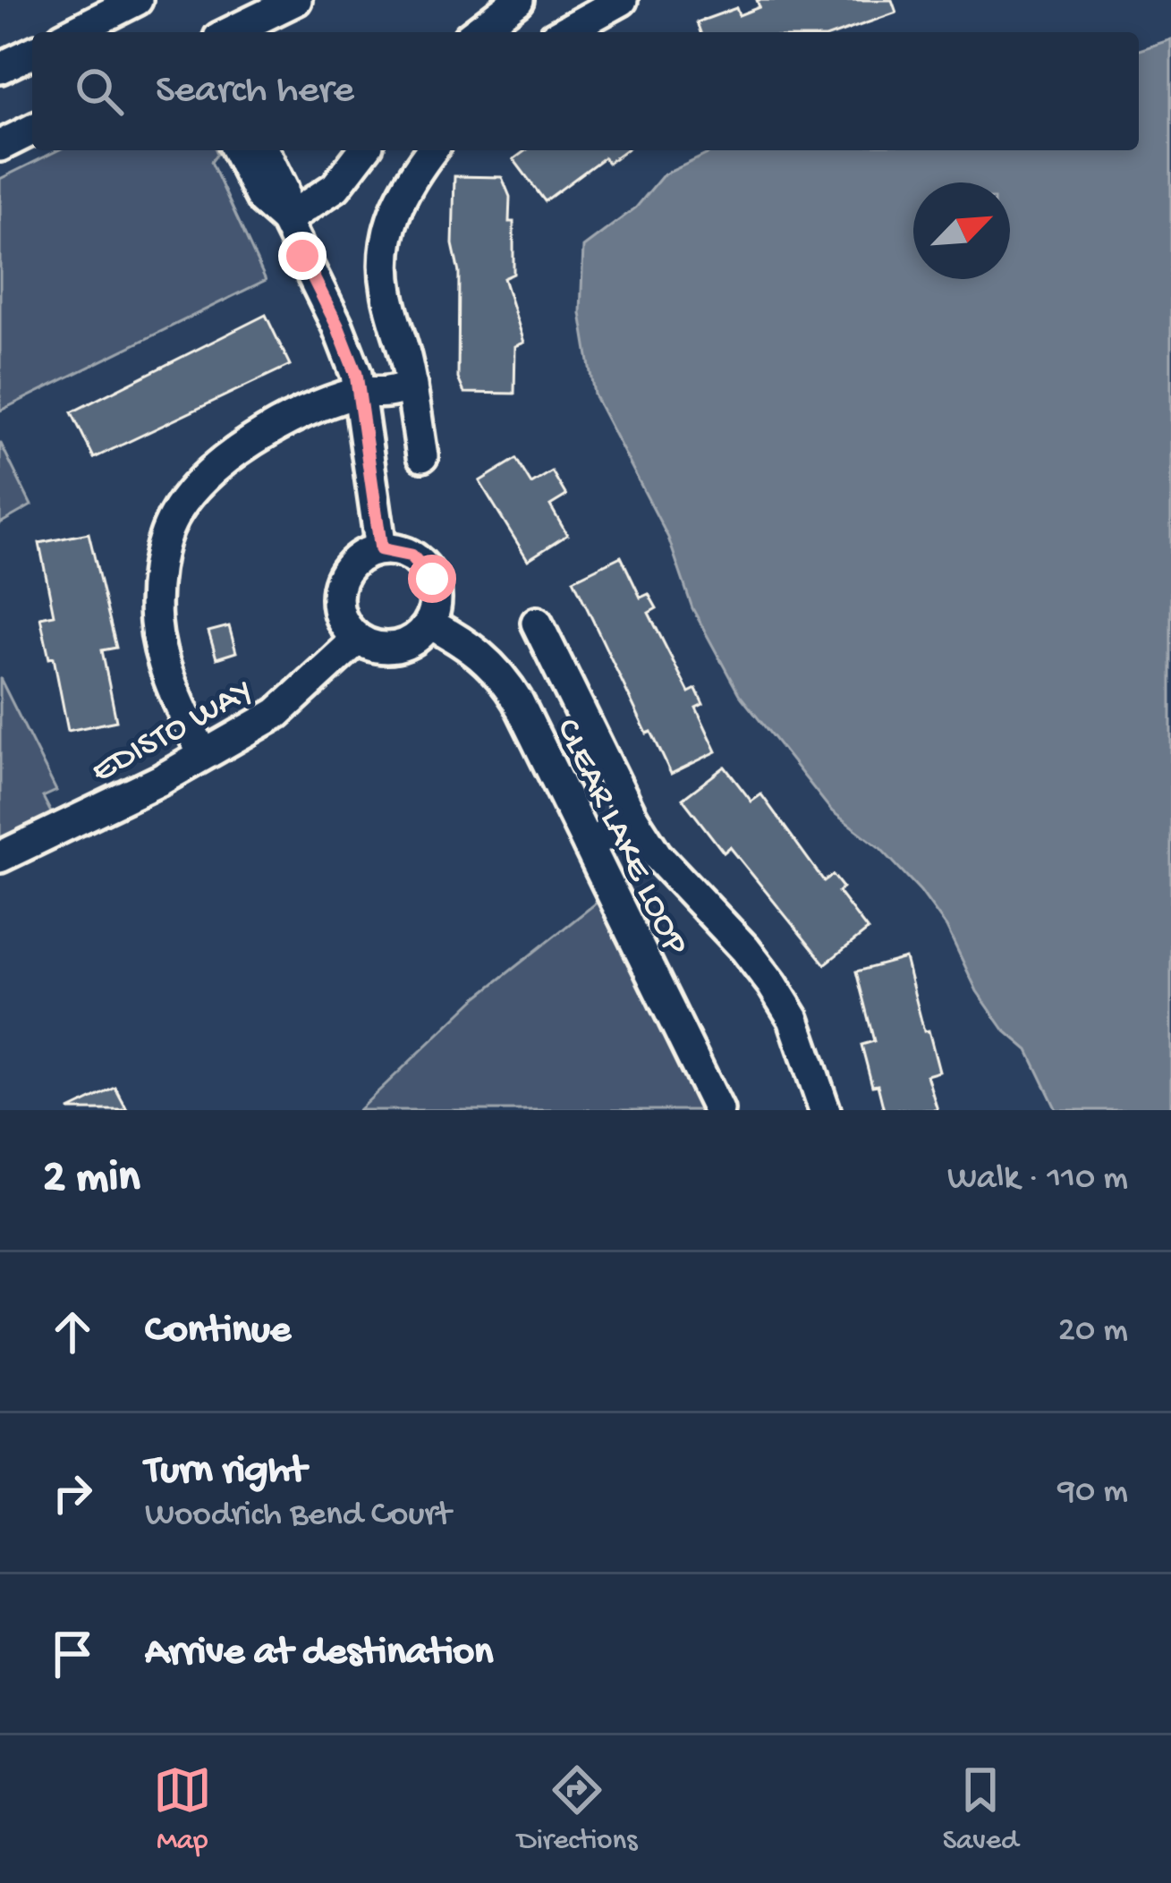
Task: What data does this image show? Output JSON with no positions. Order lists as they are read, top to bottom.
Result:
{
  "streets": {
    "street": ["EDISTO WAY", "CLEAR LAKE LOOP"]
  },
  "crossings": [
    ["EDISTO WAY", "CLEAR LAKE LOOP"]
  ],
  "north": "top right",
  "page": {
    "search": "Search here",
    "heading": ["2 min", "Walk · 110 m"],
    "list": [
      ["Continue", "20 m"],
      ["Turn right", "Woodrich Bend Court", "90 m"],
      "Arrive at destination"
    ],
    "nav": ["Map", "Directions", "Saved"]
  }
}
